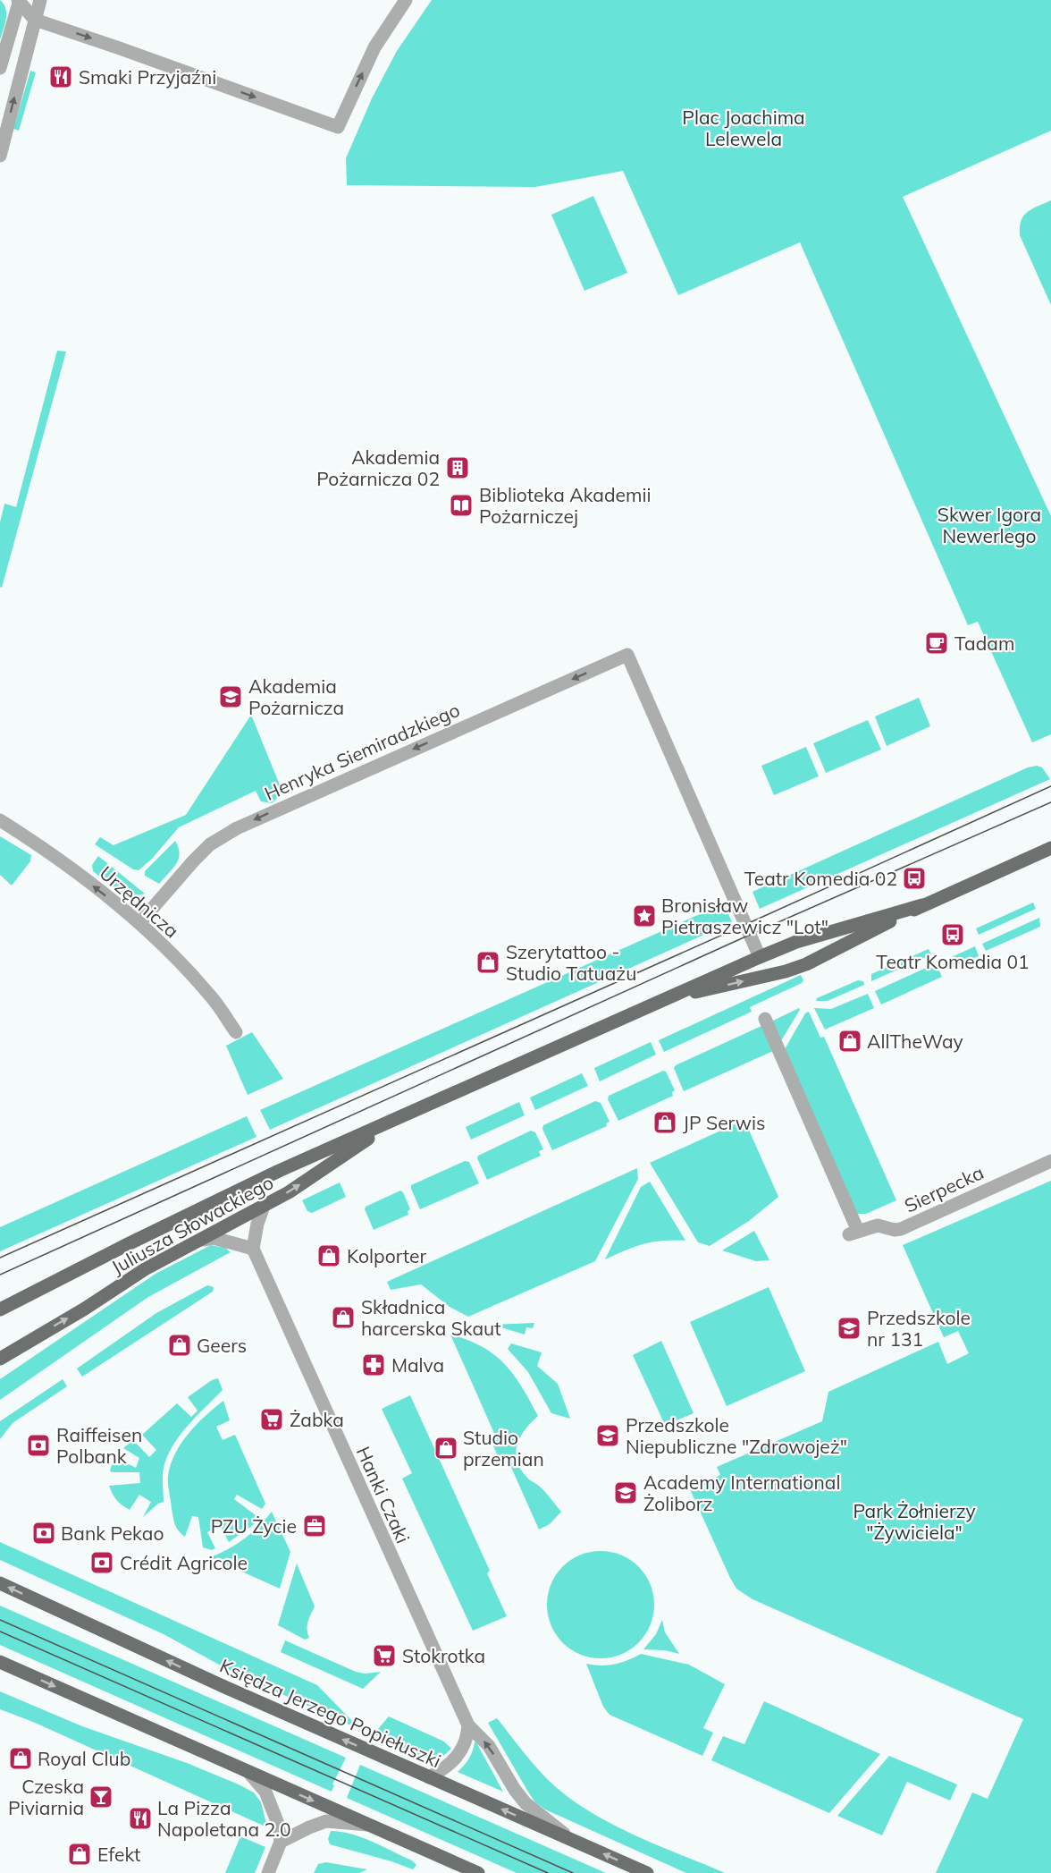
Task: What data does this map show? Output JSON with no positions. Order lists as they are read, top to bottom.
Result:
{
  "streets": {
    "main road": ["Juliusza Słowackiego", "Księdza Jerzego Popiełuszki"],
    "street": [
      "Henryka Siemiradzkiego",
      "Urzędnicza",
      "Sierpecka",
      "Hanki Czaki"
    ]
  },
  "crossings": [
    ["Henryka Siemiradzkiego", "Urzędnicza"],
    ["Henryka Siemiradzkiego", "Juliusza Słowackiego"],
    ["Hanki Czaki", "Księdza Jerzego Popiełuszki"]
  ],
  "one_way": ["Urzędnicza"],
  "parks": ["Plac Joachima Lelewela", "Skwer Igora Newerlego", "Park Żołnierzy \"Żywiciela\""],
  "places": {
    "restaurant": ["Smaki Przyjaźni", "La Pizza Napoletana 2.0"],
    "building": ["Akademia Pożarnicza 02"],
    "library": ["Biblioteka Akademii Pożarniczej"],
    "cafe": ["Tadam"],
    "school or university": [
      "Akademia Pożarnicza",
      "Przedszkole nr 131",
      "Przedszkole Niepubliczne \"Zdrowojeż\"",
      "Academy International Żoliborz"
    ],
    "bus stop": ["Teatr Komedia 02", "Teatr Komedia 01"],
    "place": ["Bronisław Pietraszewicz \"Lot\""],
    "shop": [
      "Szerytattoo - Studio Tatuażu",
      "AllTheWay",
      "JP Serwis",
      "Kolporter",
      "Składnica harcerska Skaut",
      "Geers",
      "Studio przemian",
      "Royal Club",
      "Efekt"
    ],
    "pharmacy": ["Malva"],
    "supermarket": ["Żabka", "Stokrotka"],
    "bank": ["Raiffeisen Polbank", "Bank Pekao", "Crédit Agricole"],
    "office": ["PZU Życie"],
    "bar": ["Czeska Piviarnia"]
  }
}
